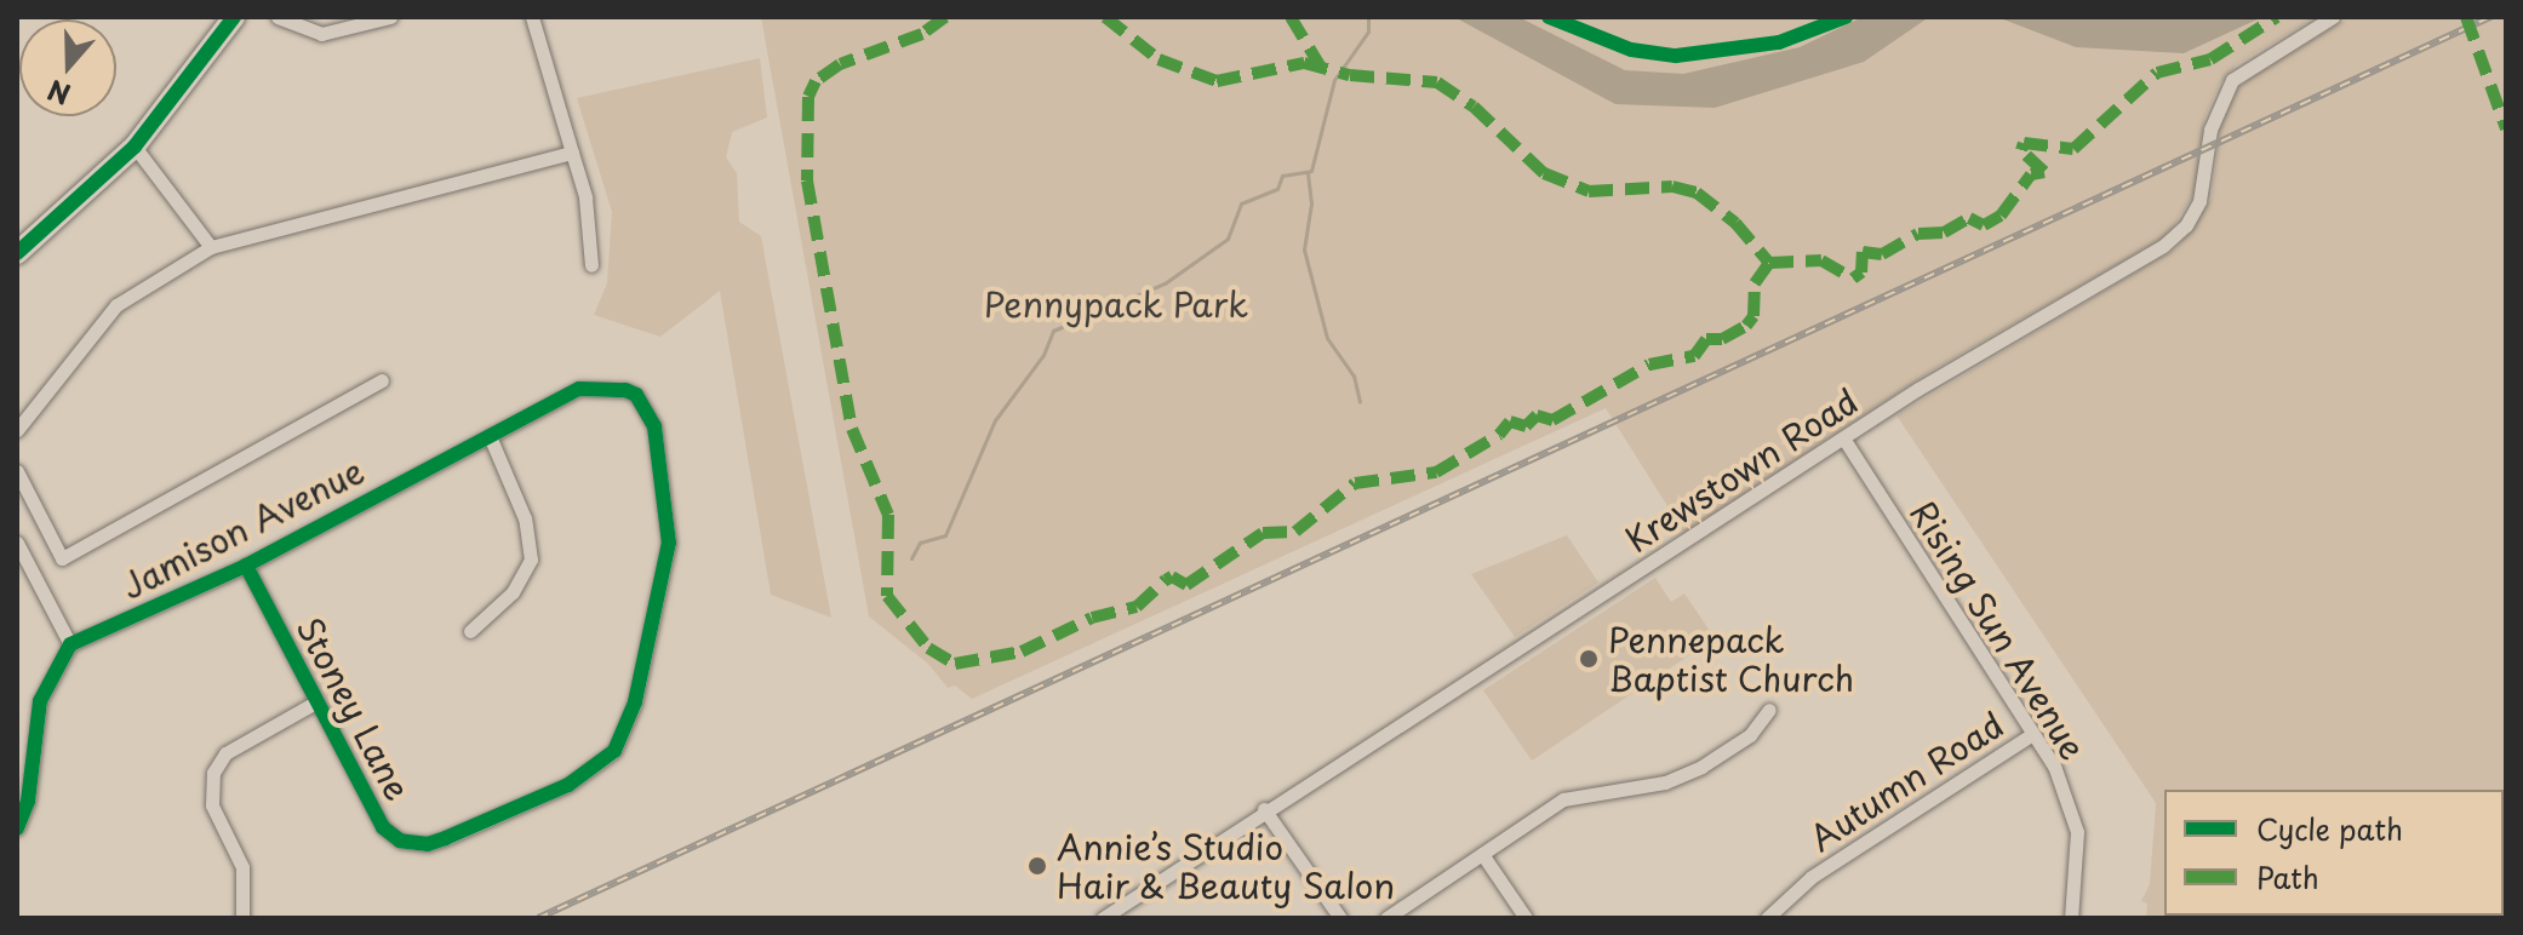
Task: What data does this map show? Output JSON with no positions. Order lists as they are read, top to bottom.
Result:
{
  "streets": {
    "street": [
      "Krewstown Road",
      "Jamison Avenue",
      "Rising Sun Avenue",
      "Stoney Lane",
      "Autumn Road"
    ]
  },
  "crossings": [
    ["Krewstown Road", "Rising Sun Avenue"],
    ["Jamison Avenue", "Stoney Lane"],
    ["Rising Sun Avenue", "Autumn Road"]
  ],
  "parks": ["Pennypack Park"],
  "places": ["Pennepack Baptist Church", "Annie’s Studio Hair & Beauty Salon"],
  "legend": ["Cycle path", "Path"],
  "north": "bottom"
}
